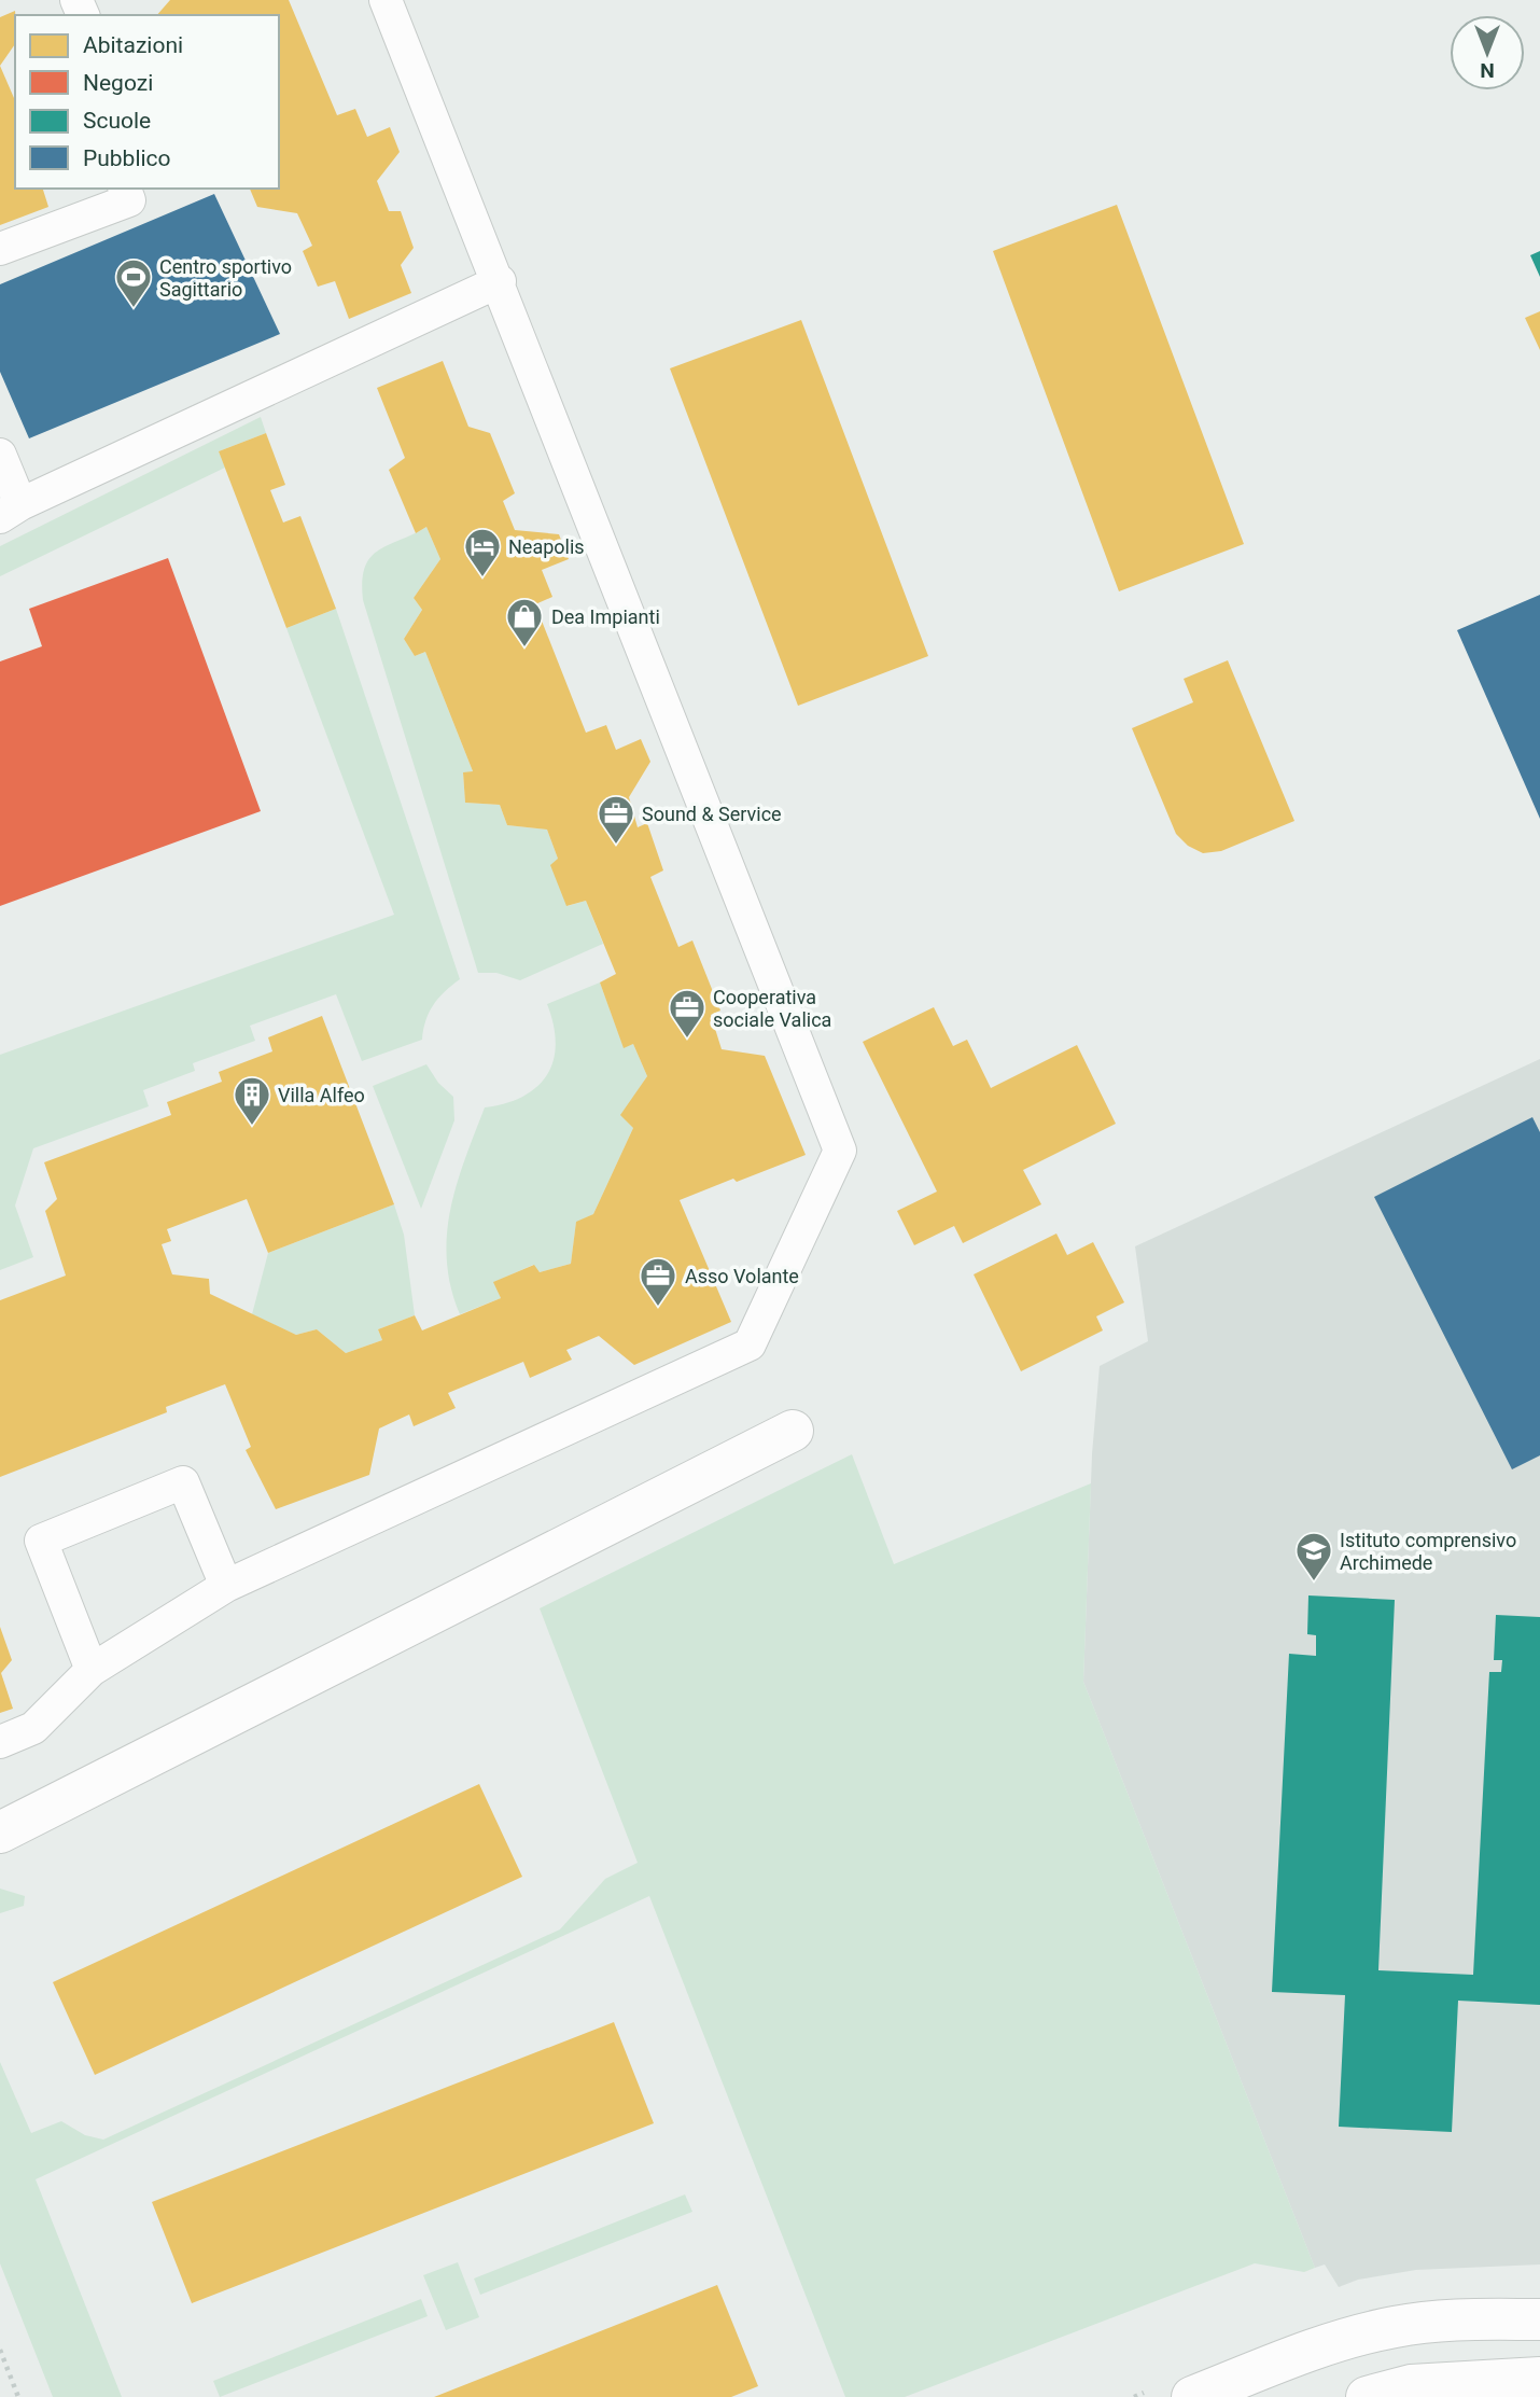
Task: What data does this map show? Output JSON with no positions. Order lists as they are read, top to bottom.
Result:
{
  "places": {
    "sports": ["Centro sportivo Sagittario"],
    "hotel": ["Neapolis"],
    "shop": ["Dea Impianti"],
    "office": ["Sound & Service", "Cooperativa sociale Valica", "Asso Volante"],
    "building": ["Villa Alfeo"],
    "school or university": ["Istituto comprensivo Archimede"]
  },
  "legend": [
    "Abitazioni",
    "Negozi",
    "Scuole",
    "Pubblico"
  ],
  "north": "bottom"
}
